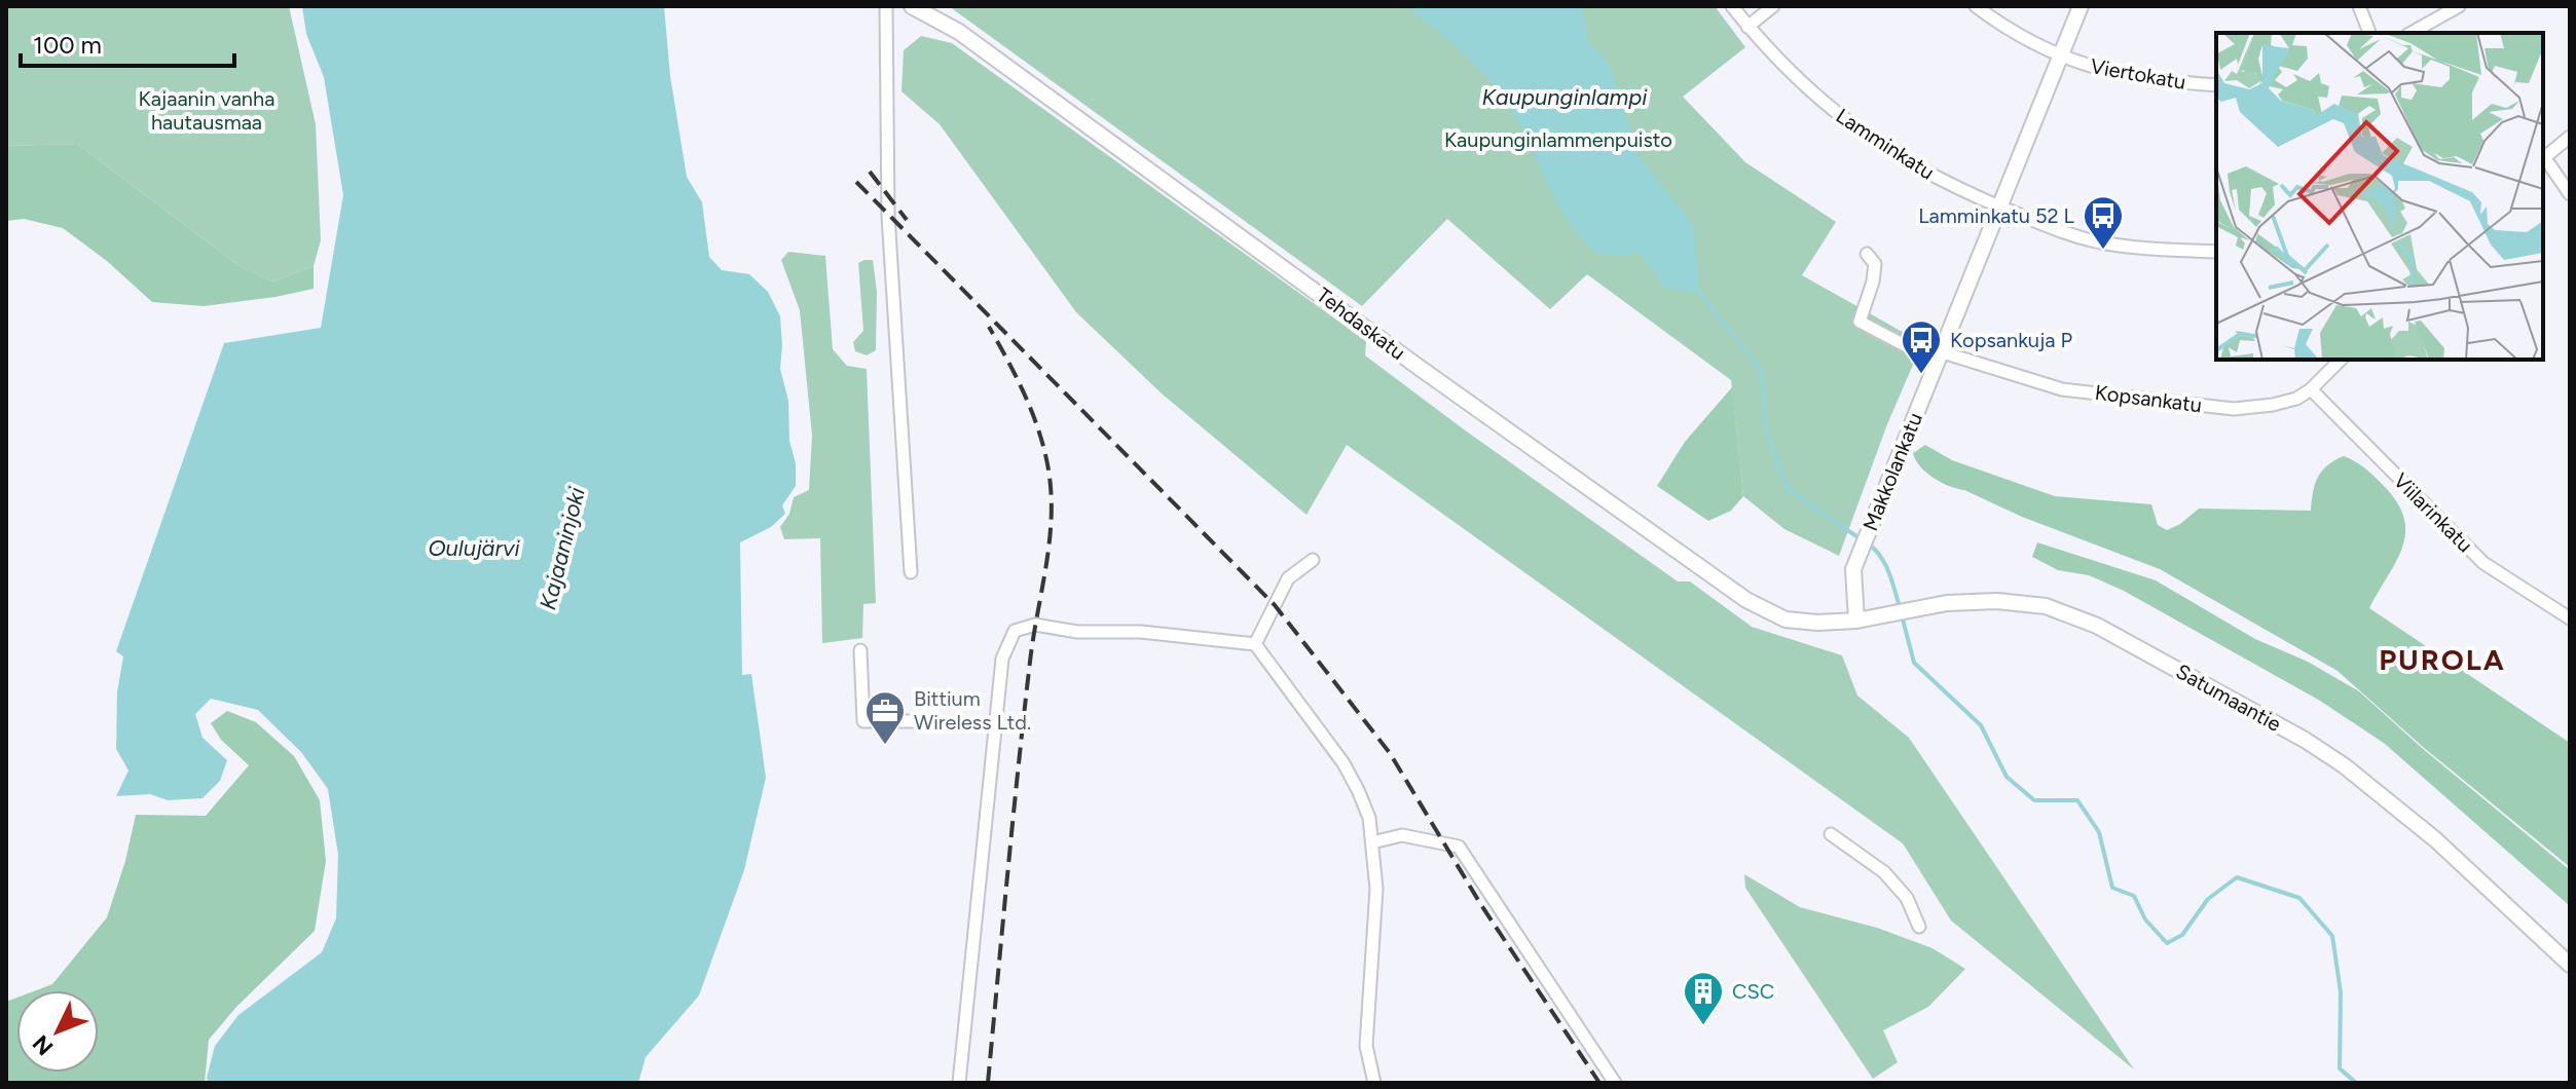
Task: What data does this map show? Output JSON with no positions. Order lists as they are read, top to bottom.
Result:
{
  "streets": {
    "street": [
      "Viertokatu",
      "Lamminkatu",
      "Tehdaskatu",
      "Kopsankatu",
      "Makkolankatu",
      "Viilarinkatu",
      "Satumaantie"
    ]
  },
  "crossings": [
    ["Viertokatu", "Makkolankatu"],
    ["Lamminkatu", "Makkolankatu"],
    ["Tehdaskatu", "Satumaantie"],
    ["Kopsankatu", "Makkolankatu"],
    ["Kopsankatu", "Viilarinkatu"],
    ["Makkolankatu", "Satumaantie"]
  ],
  "districts": ["PUROLA"],
  "water": ["Kaupunginlampi", "Oulujärvi", "Kajaaninjoki"],
  "parks": ["Kajaanin vanha hautausmaa", "Kaupunginlammenpuisto"],
  "places": {
    "bus stop": ["Lamminkatu 52 L", "Kopsankuja P"],
    "office": ["Bittium Wireless Ltd."],
    "building": ["CSC"]
  },
  "scale_bar": "100 m",
  "north": "bottom left"
}
